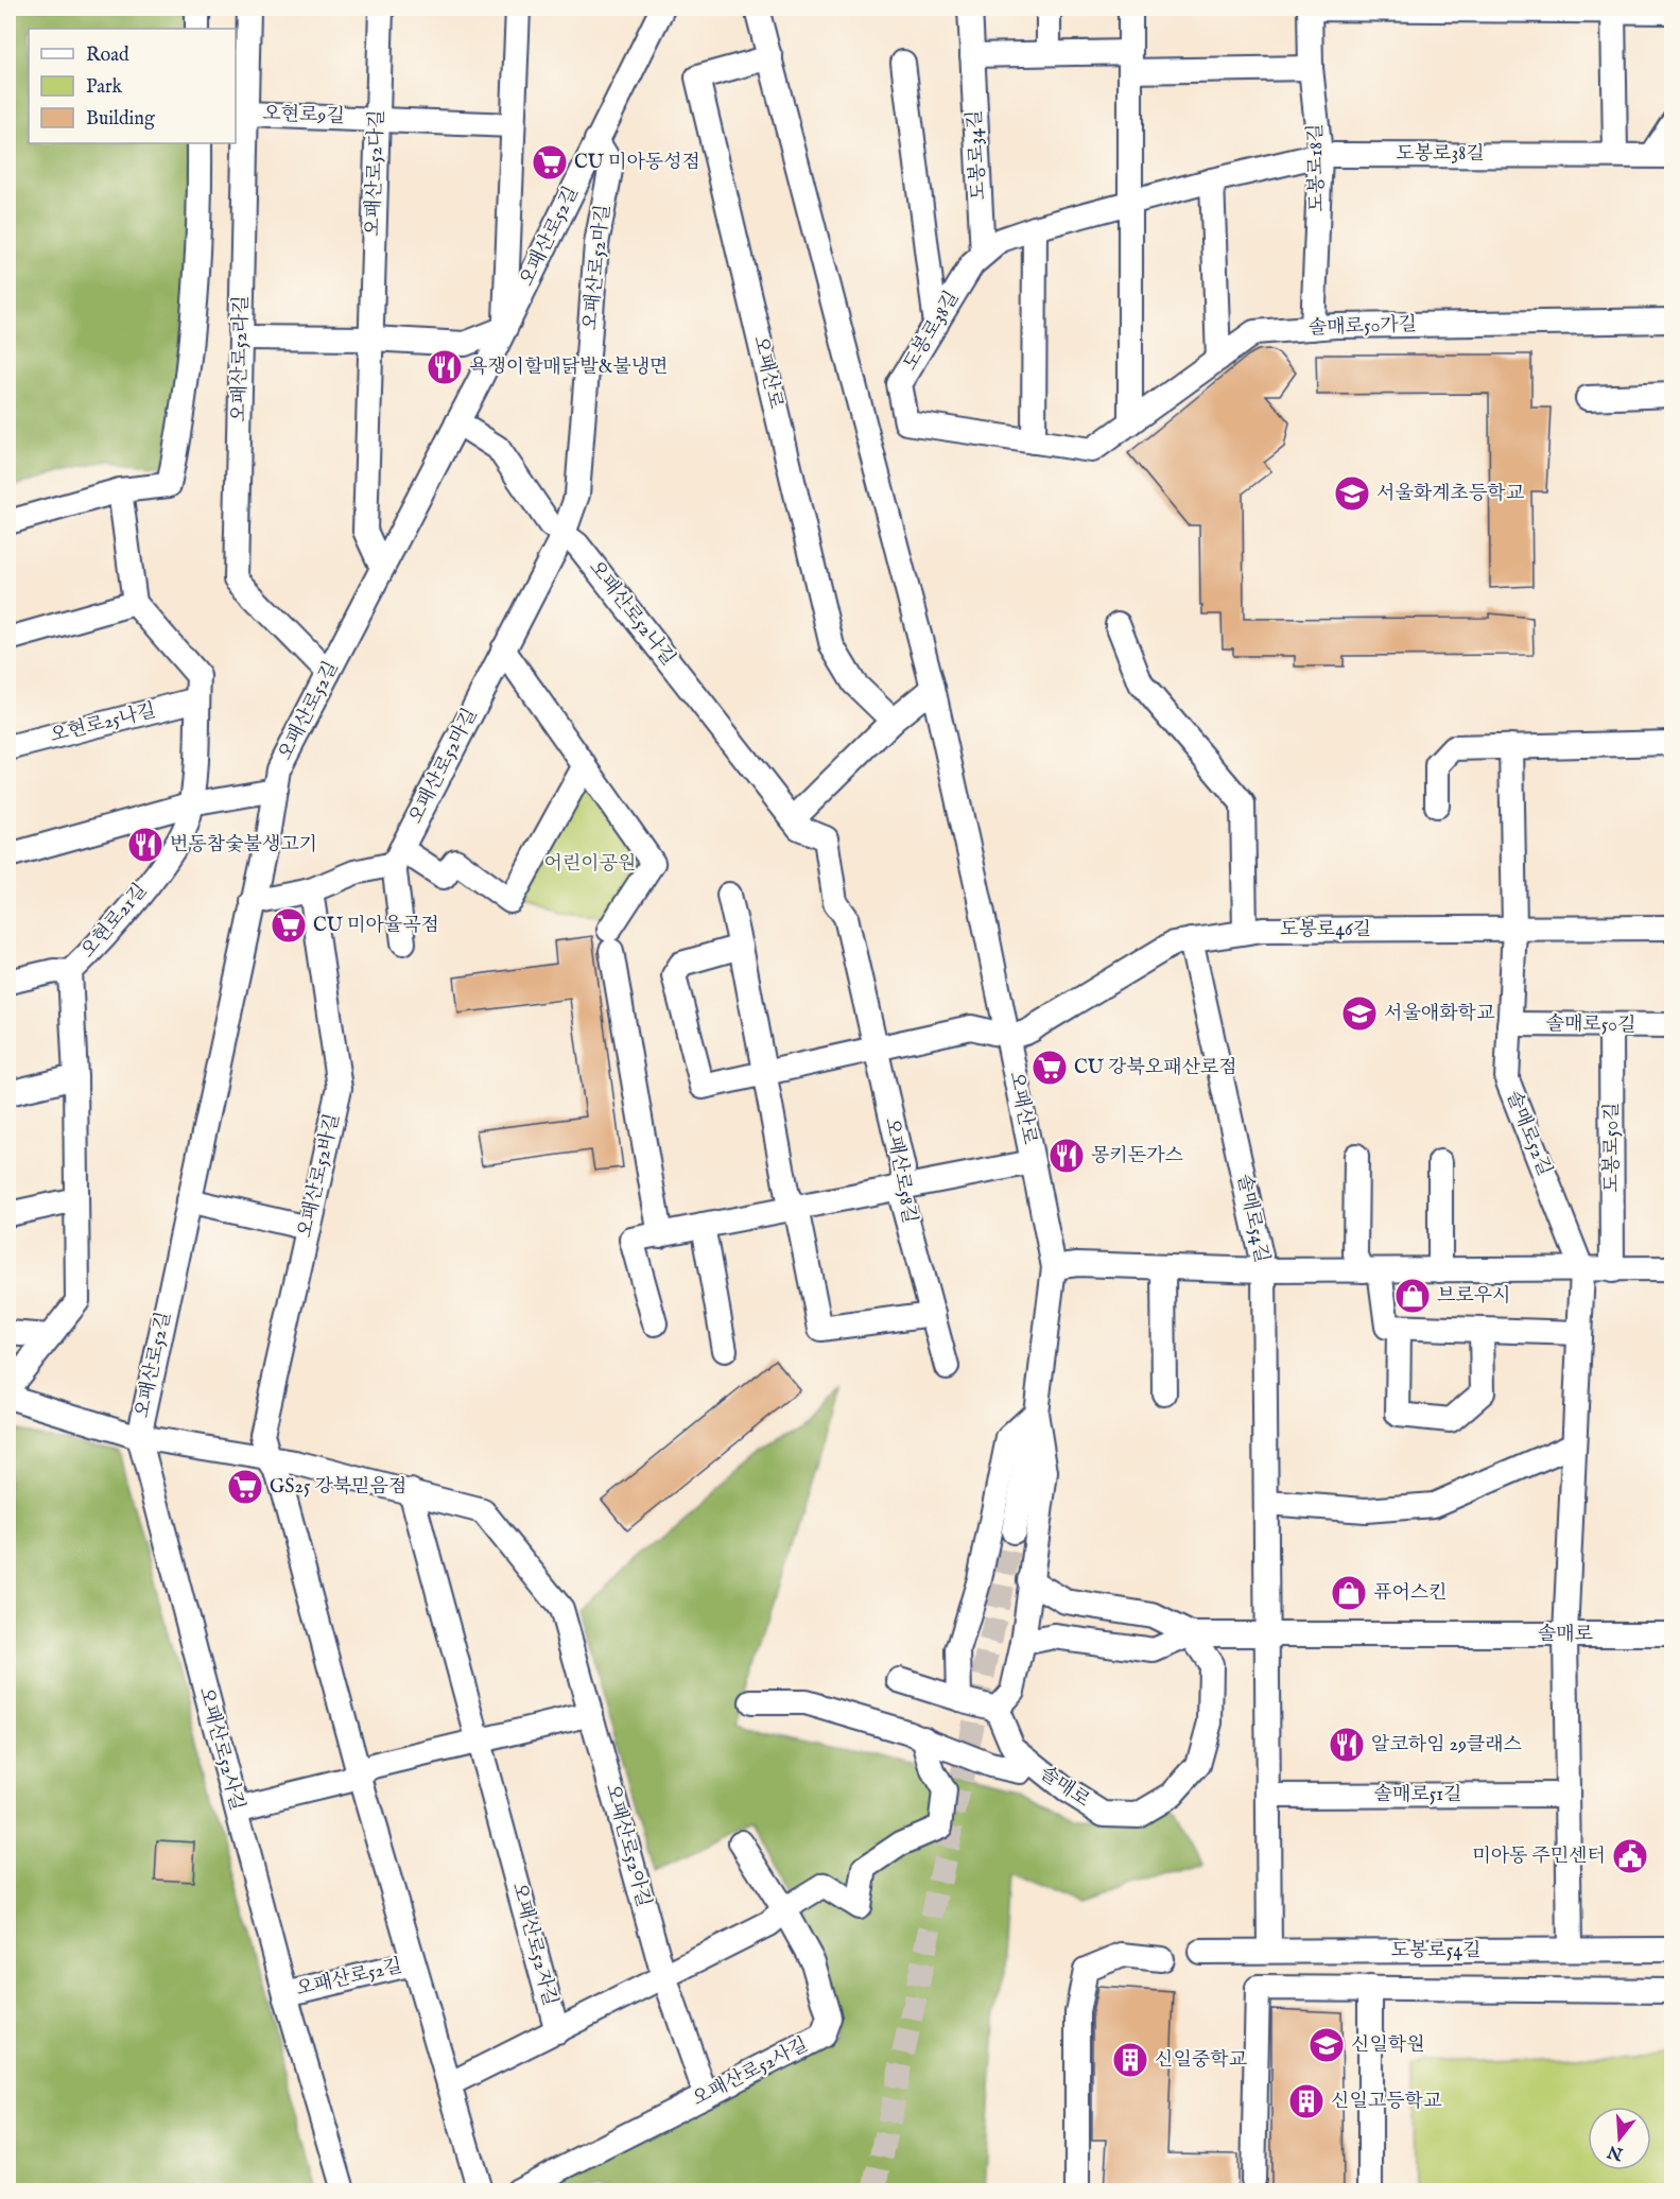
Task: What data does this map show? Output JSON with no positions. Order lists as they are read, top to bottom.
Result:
{
  "streets": {
    "street": [
      "오현로9길",
      "도봉로38길",
      "도봉로34길",
      "도봉로18길",
      "오패산로52다길",
      "오패산로52길",
      "오패산로52마길",
      "솔매로50가길",
      "오패산로52라길",
      "오패산로",
      "오패산로52나길",
      "오현로25나길",
      "오현로21길",
      "도봉로46길",
      "솔매로50길",
      "솔매로52길",
      "도봉로50길",
      "오패산로58길",
      "오패산로52바길",
      "솔매로54길",
      "솔매로",
      "오패산로52사길",
      "솔매로51길",
      "오패산로52아길",
      "오패산로52자길",
      "도봉로54길"
    ]
  },
  "crossings": [
    ["오현로9길", "오패산로52다길"],
    ["오현로9길", "오패산로52라길"],
    ["도봉로38길", "도봉로34길"],
    ["도봉로38길", "도봉로18길"],
    ["도봉로38길", "솔매로50가길"],
    ["도봉로18길", "솔매로50가길"],
    ["오패산로52다길", "오패산로52길"],
    ["오패산로52길", "오패산로52마길"],
    ["오패산로52길", "오패산로52라길"],
    ["오패산로52길", "오패산로52나길"],
    ["오패산로52길", "오패산로52바길"],
    ["오패산로52길", "오패산로52사길"],
    ["오패산로52길", "오패산로52아길"],
    ["오패산로52마길", "오패산로52나길"],
    ["오패산로", "도봉로46길"],
    ["오패산로52나길", "오패산로58길"],
    ["오현로25나길", "오현로21길"],
    ["도봉로46길", "솔매로52길"],
    ["도봉로46길", "솔매로54길"],
    ["솔매로50길", "솔매로52길"],
    ["솔매로50길", "도봉로50길"],
    ["솔매로52길", "솔매로"],
    ["오패산로52바길", "오패산로52아길"],
    ["솔매로54길", "솔매로"],
    ["오패산로52사길", "오패산로52아길"],
    ["오패산로52아길", "오패산로52자길"]
  ],
  "parks": ["어린이공원"],
  "places": {
    "supermarket": [
      "CU 미아동성점",
      "CU 미아율곡점",
      "CU 강북오패산로점",
      "GS25 강북믿음점"
    ],
    "restaurant": [
      "욕쟁이할매닭발&불냉면",
      "번동참숯불생고기",
      "몽키돈가스",
      "알코하임 29클래스"
    ],
    "school or university": ["서울화계초등학교", "서울애화학교", "신일학원"],
    "shop": ["브로우시", "퓨어스킨"],
    "public building": ["미아동 주민센터"],
    "building": ["신일중학교", "신일고등학교"]
  },
  "legend": ["Road", "Park", "Building"],
  "north": "bottom"
}
